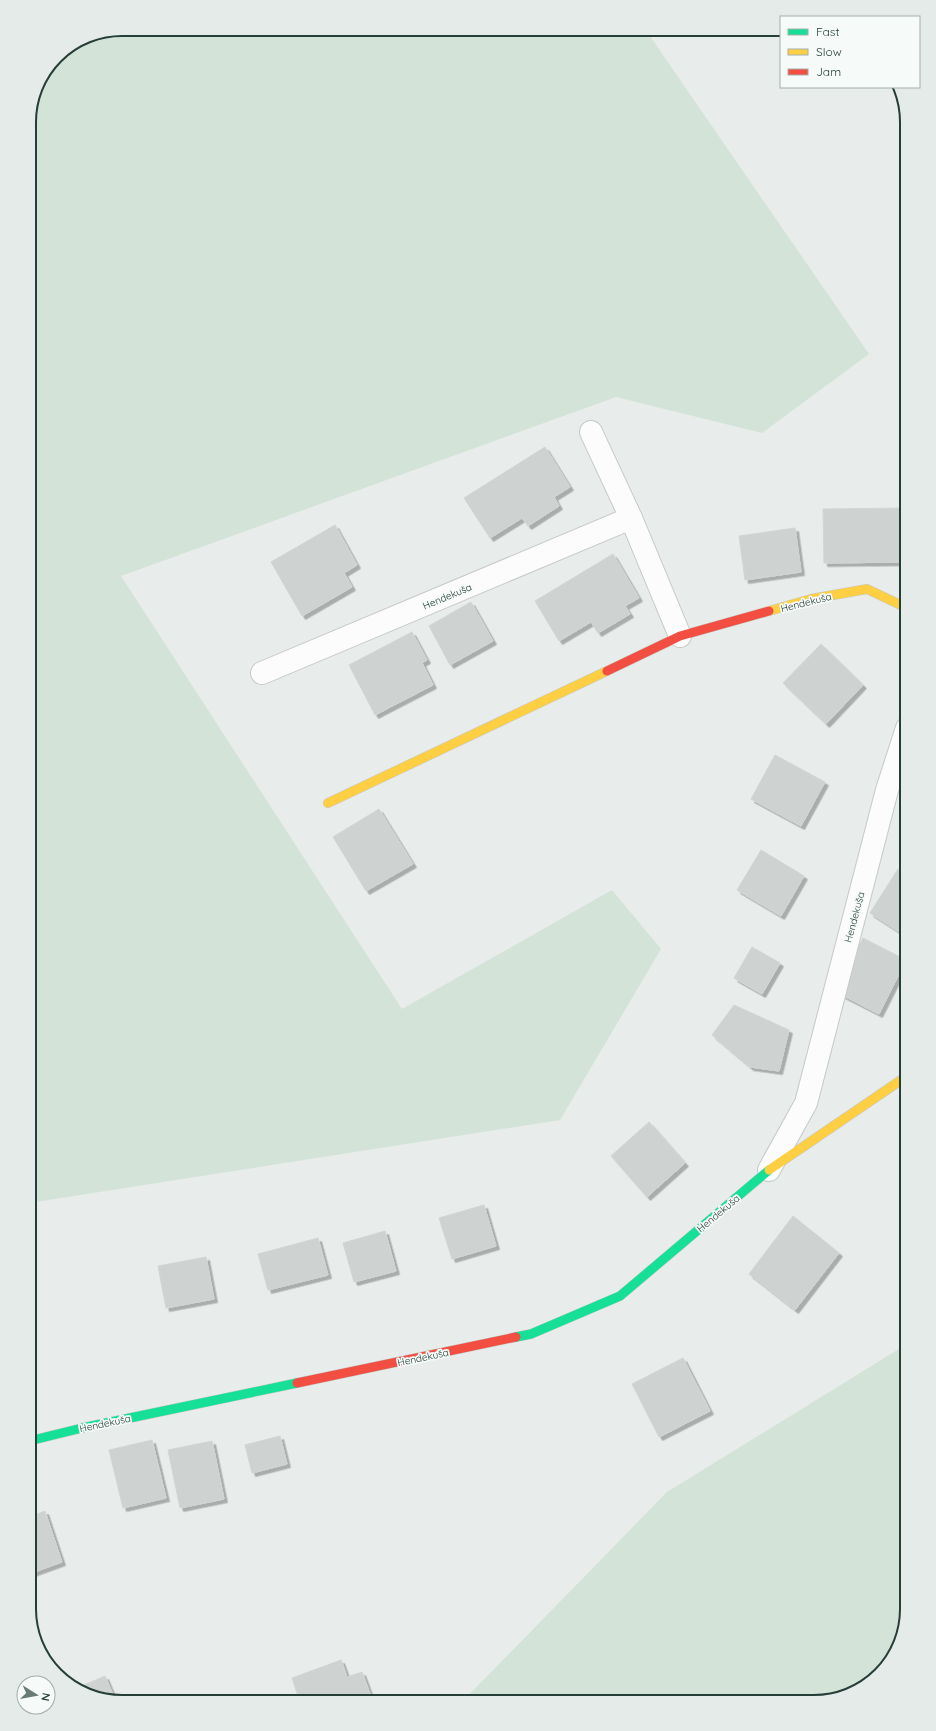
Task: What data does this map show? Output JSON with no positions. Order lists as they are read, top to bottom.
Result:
{
  "streets": {
    "street": ["Hendekuša"]
  },
  "legend": ["Fast", "Slow", "Jam"],
  "north": "right"
}
